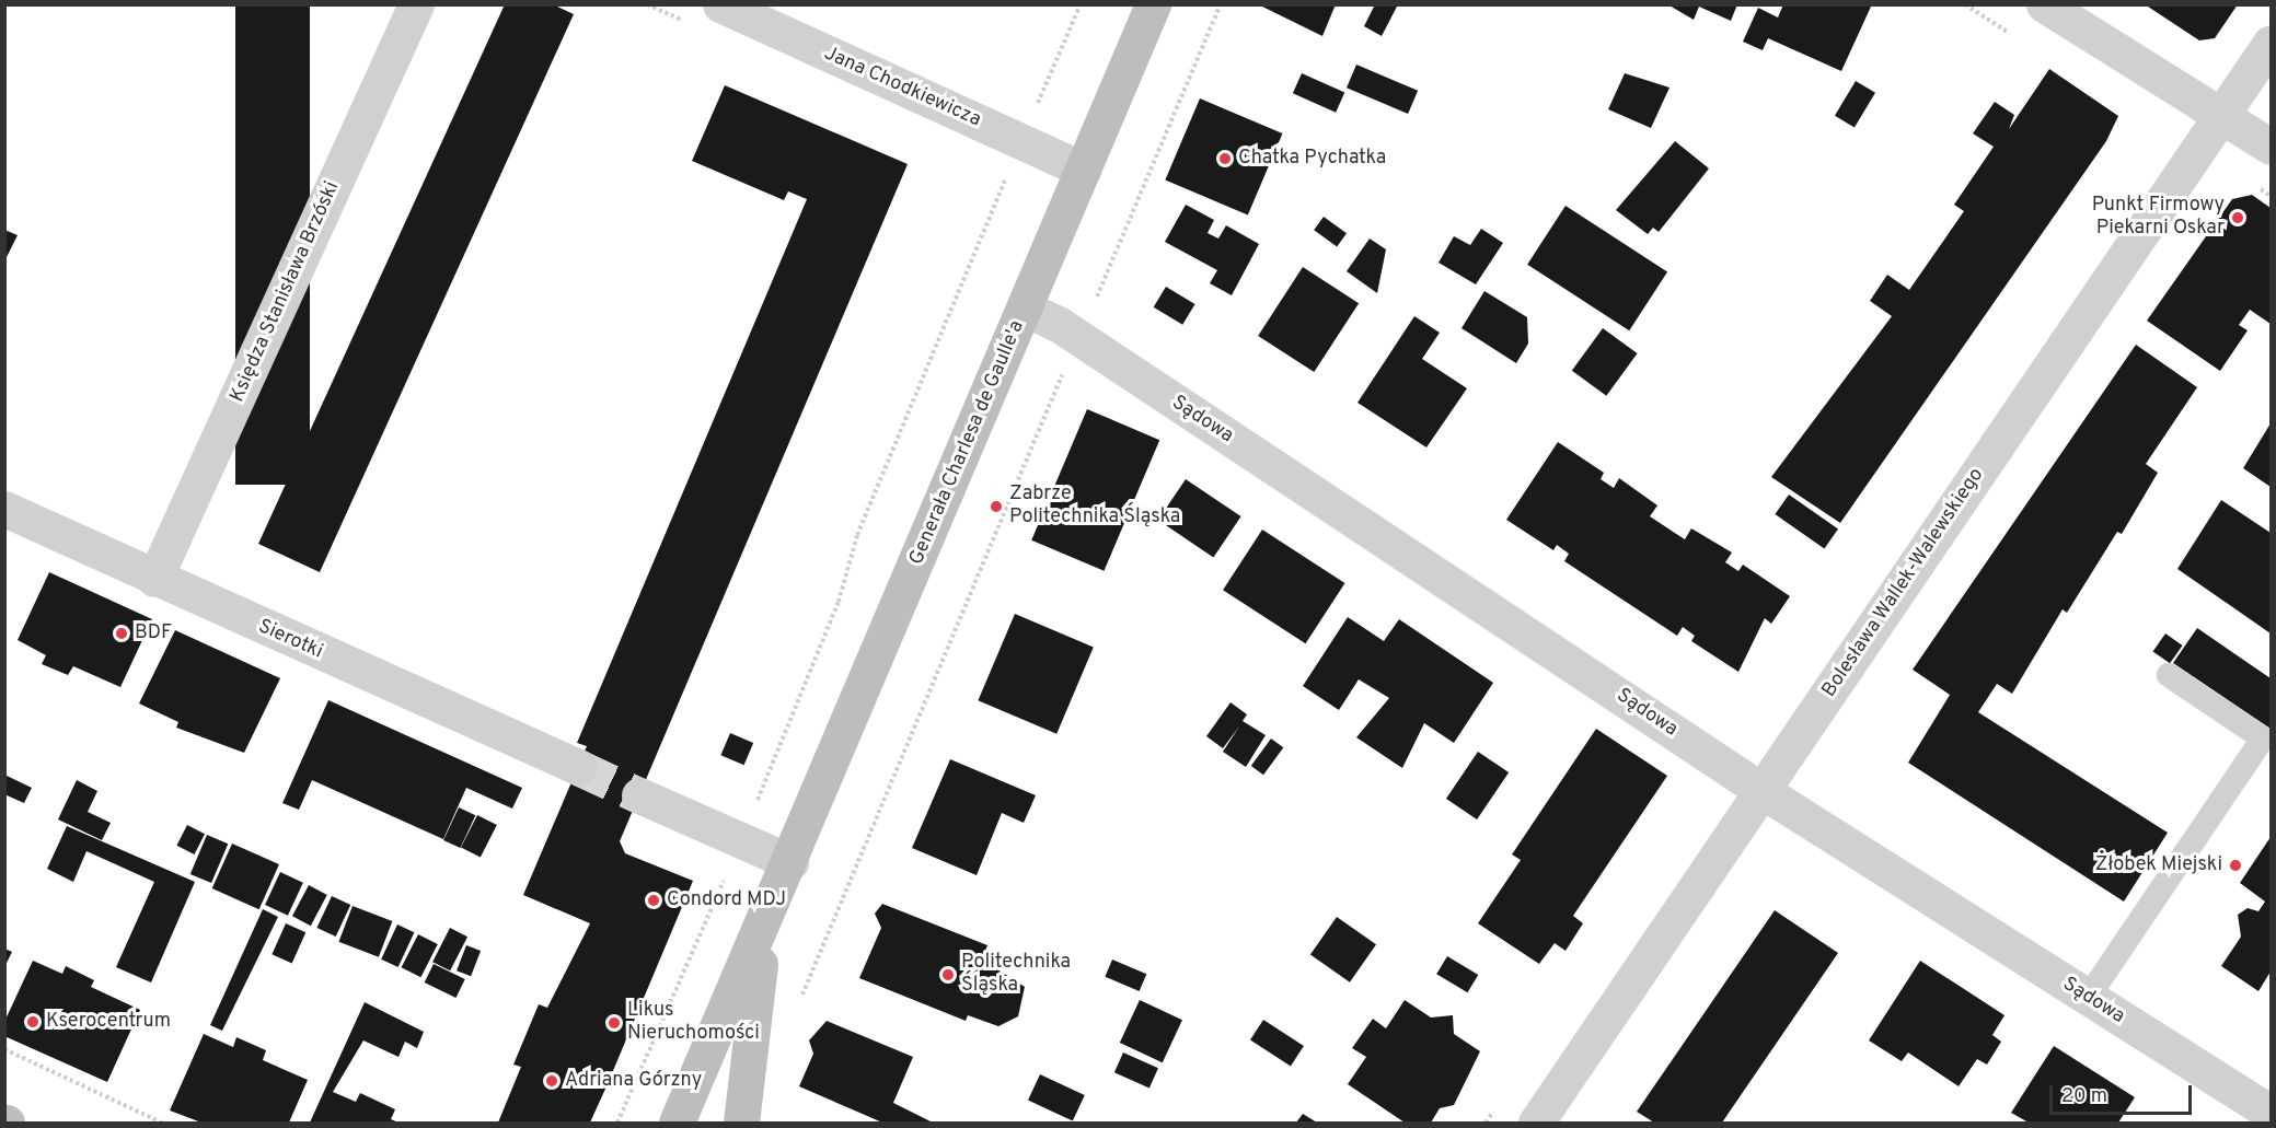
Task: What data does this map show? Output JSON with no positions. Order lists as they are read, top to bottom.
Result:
{
  "streets": {
    "main road": ["Generała Charlesa de Gaulle'a"],
    "street": [
      "Jana Chodkiewicza",
      "Księdza Stanisława Brzóski",
      "Sądowa",
      "Bolesława Wallek-Walewskiego",
      "Sierotki"
    ]
  },
  "crossings": [
    ["Jana Chodkiewicza", "Generała Charlesa de Gaulle'a"],
    ["Księdza Stanisława Brzóski", "Sierotki"],
    ["Sądowa", "Generała Charlesa de Gaulle'a"],
    ["Sądowa", "Bolesława Wallek-Walewskiego"]
  ],
  "places": [
    "Chatka Pychatka",
    "Punkt Firmowy Piekarni Oskar",
    "Zabrze Politechnika Śląska",
    "BDF",
    "Żłobek Miejski",
    "Condord MDJ",
    "Politechnika Śląska",
    "Kserocentrum",
    "Likus Nieruchomości",
    "Adriana Górzny"
  ],
  "scale_bar": "20 m"
}
